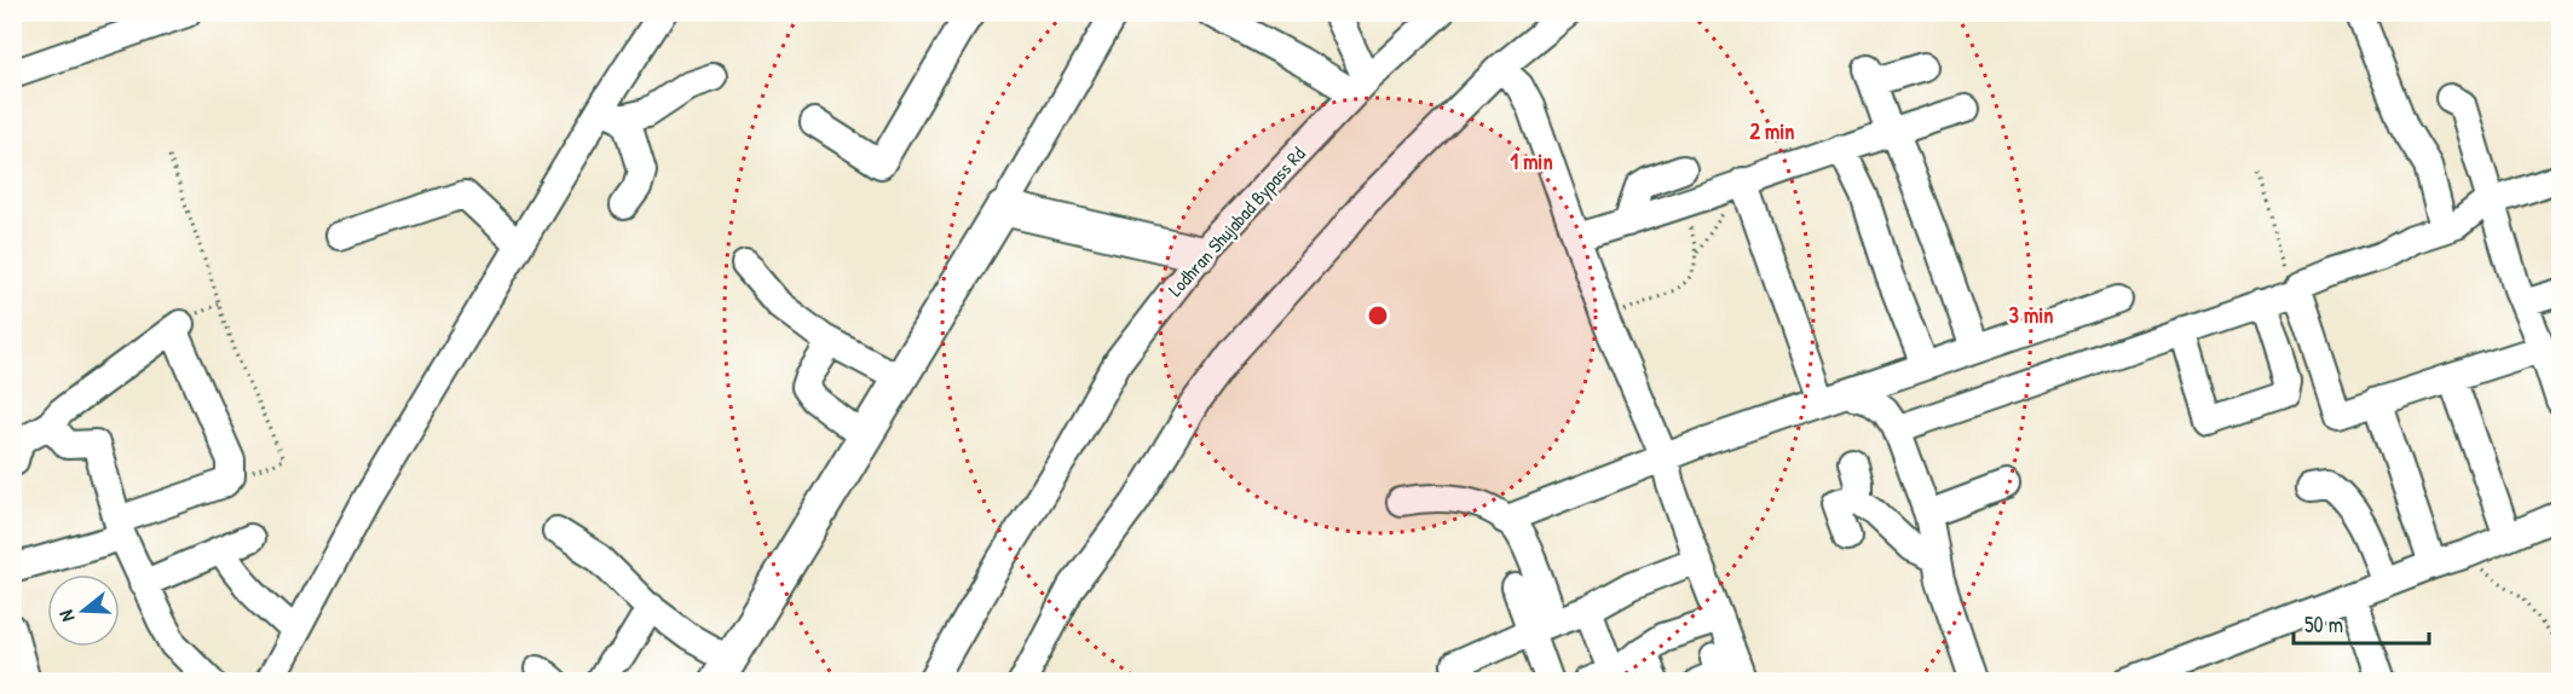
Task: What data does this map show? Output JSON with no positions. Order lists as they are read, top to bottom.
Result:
{
  "streets": {
    "street": ["Lodhran Shujabad Bypass Rd"]
  },
  "scale_bar": "50 m",
  "north": "left",
  "rings": ["2 min", "1 min", "3 min"]
}
